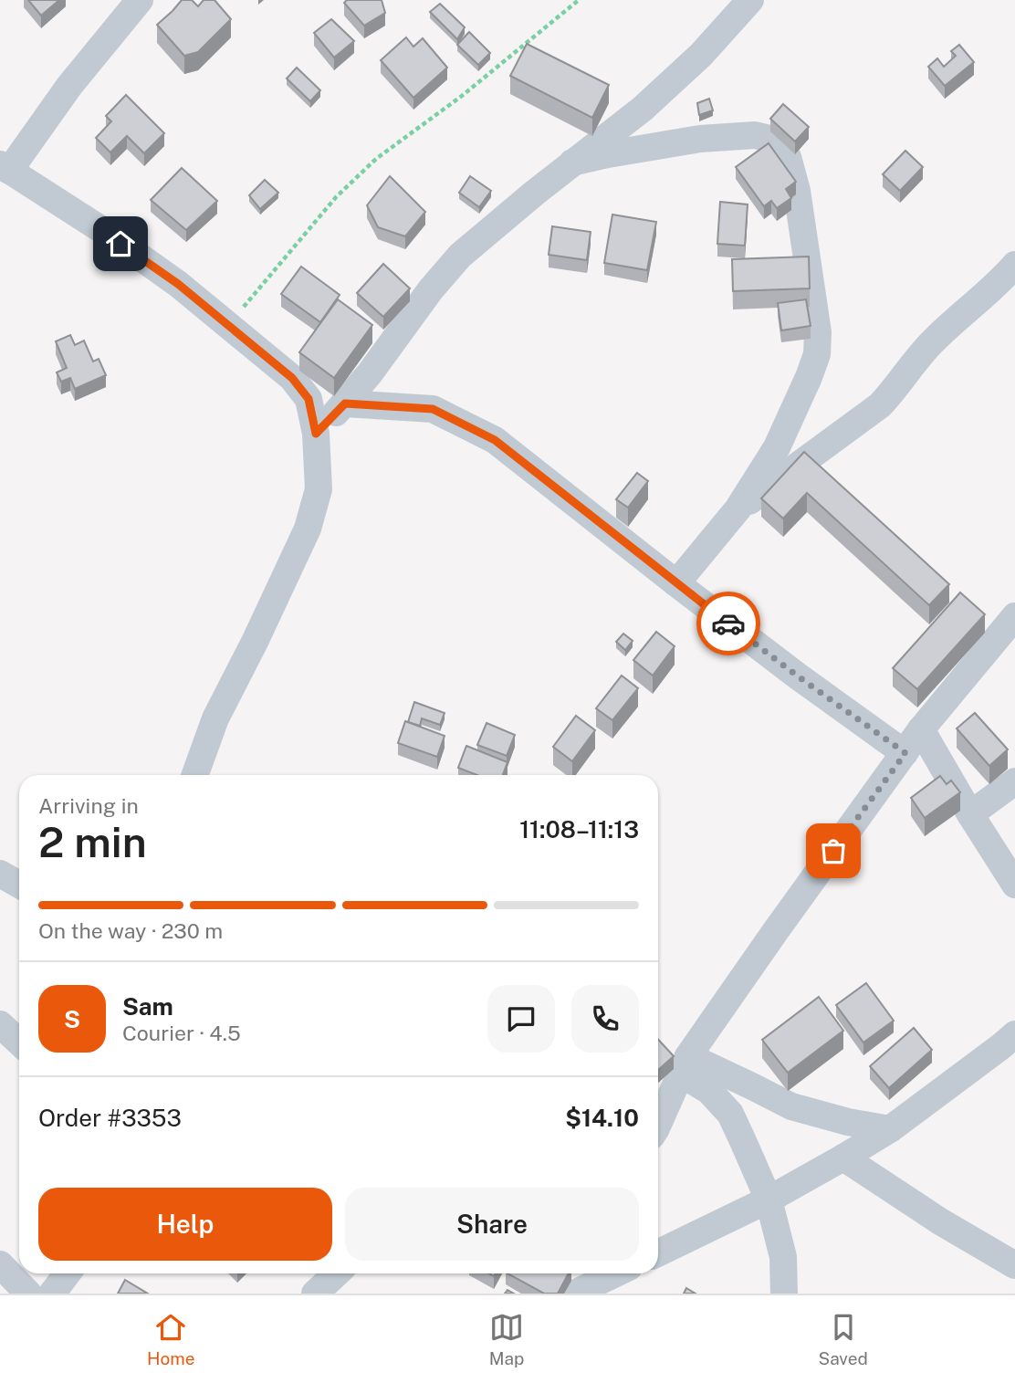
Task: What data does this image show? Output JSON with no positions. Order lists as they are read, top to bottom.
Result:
{
  "page": {
    "heading": ["2 min", "Arriving in", "11:08–11:13"],
    "panel": [
      "Sam",
      "Courier · 4.5",
      "Order #3353",
      "$14.10"
    ],
    "bar": "On the way · 230 m",
    "round": "S",
    "buttons": ["Help", "Share"],
    "tabs": ["Home", "Map", "Saved"]
  }
}
